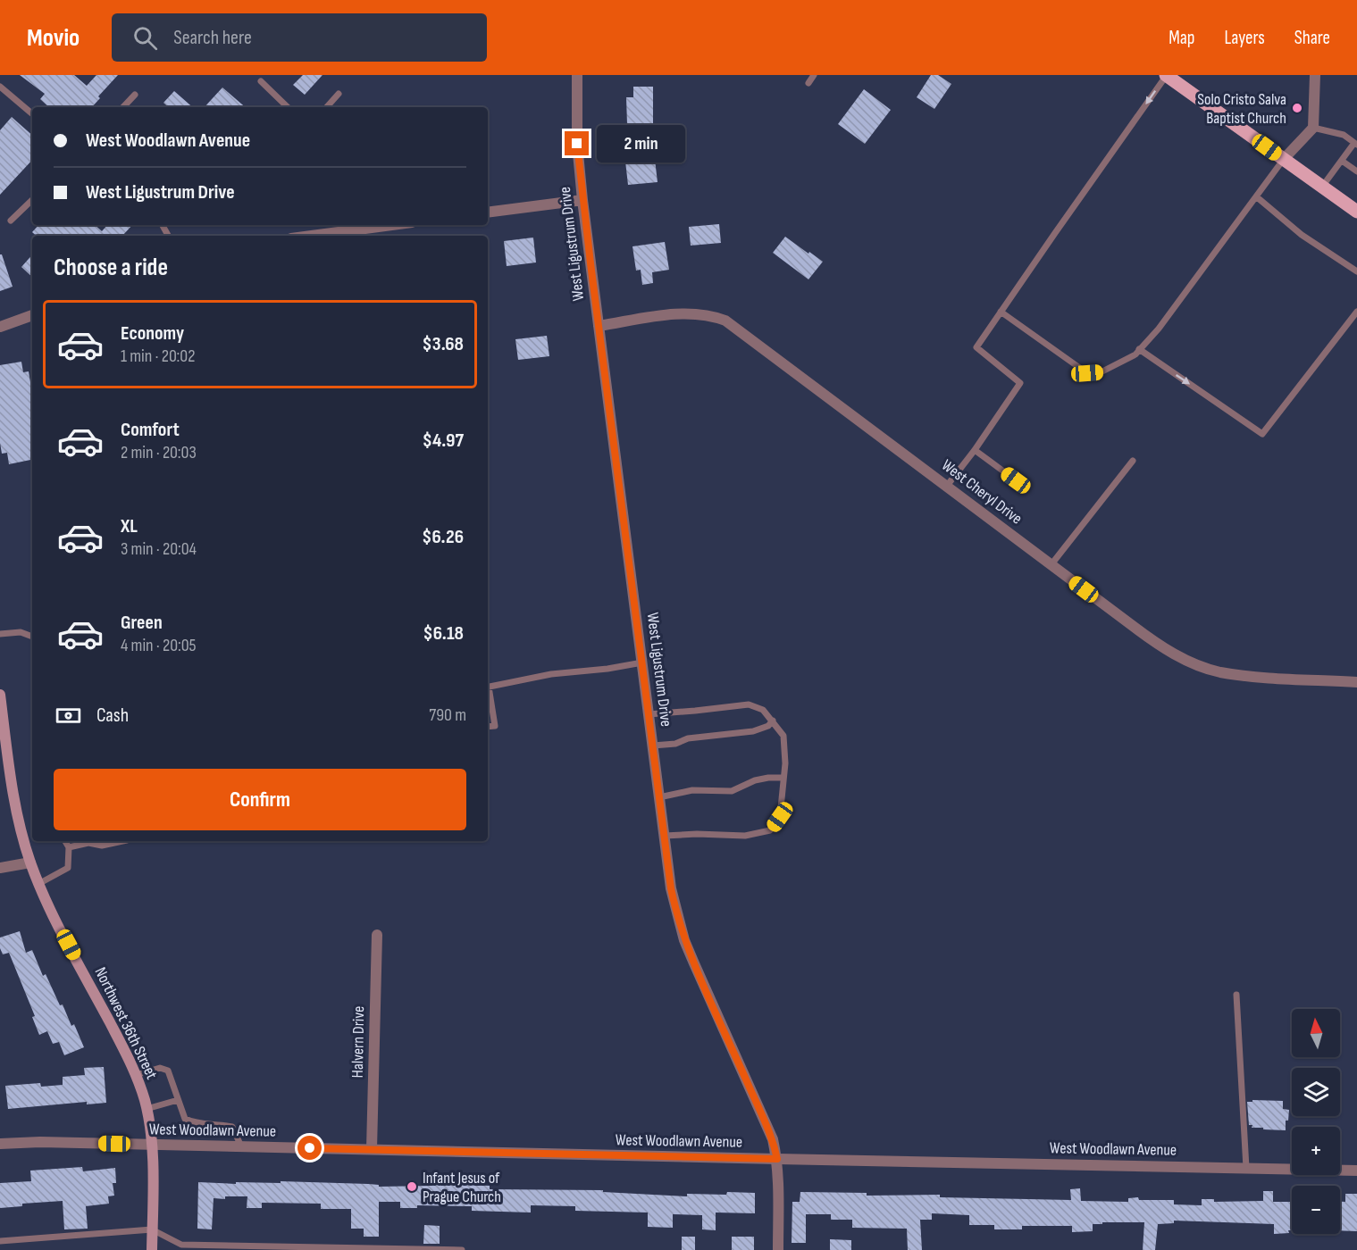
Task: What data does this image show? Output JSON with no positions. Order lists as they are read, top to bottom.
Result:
{
  "streets": {
    "main road": ["Northwest 36th Street"],
    "street": [
      "West Ligustrum Drive",
      "West Cheryl Drive",
      "Halvern Drive",
      "West Woodlawn Avenue"
    ]
  },
  "crossings": [
    ["West Ligustrum Drive", "West Cheryl Drive"],
    ["West Ligustrum Drive", "West Woodlawn Avenue"],
    ["Northwest 36th Street", "West Woodlawn Avenue"],
    ["Halvern Drive", "West Woodlawn Avenue"]
  ],
  "places": ["Solo Cristo Salva Baptist Church", "Infant Jesus of Prague Church"],
  "north": "top",
  "page": {
    "header": "Movio",
    "search": "Search here",
    "nav": ["Map", "Layers", "Share"],
    "banner": ["West Woodlawn Avenue", "West Ligustrum Drive"],
    "bubble": "2 min",
    "heading": "Choose a ride",
    "list": [
      {
        "name": "Economy",
        "note": "1 min · 20:02",
        "value": "$3.68"
      },
      {
        "name": "Comfort",
        "note": "2 min · 20:03",
        "value": "$4.97"
      },
      {
        "name": "XL",
        "note": "3 min · 20:04",
        "value": "$6.26"
      },
      {
        "name": "Green",
        "note": "4 min · 20:05",
        "value": "$6.18"
      }
    ],
    "pay": ["Cash", "790 m"],
    "buttons": "Confirm",
    "map_buttons": ["+", "−"]
  }
}
